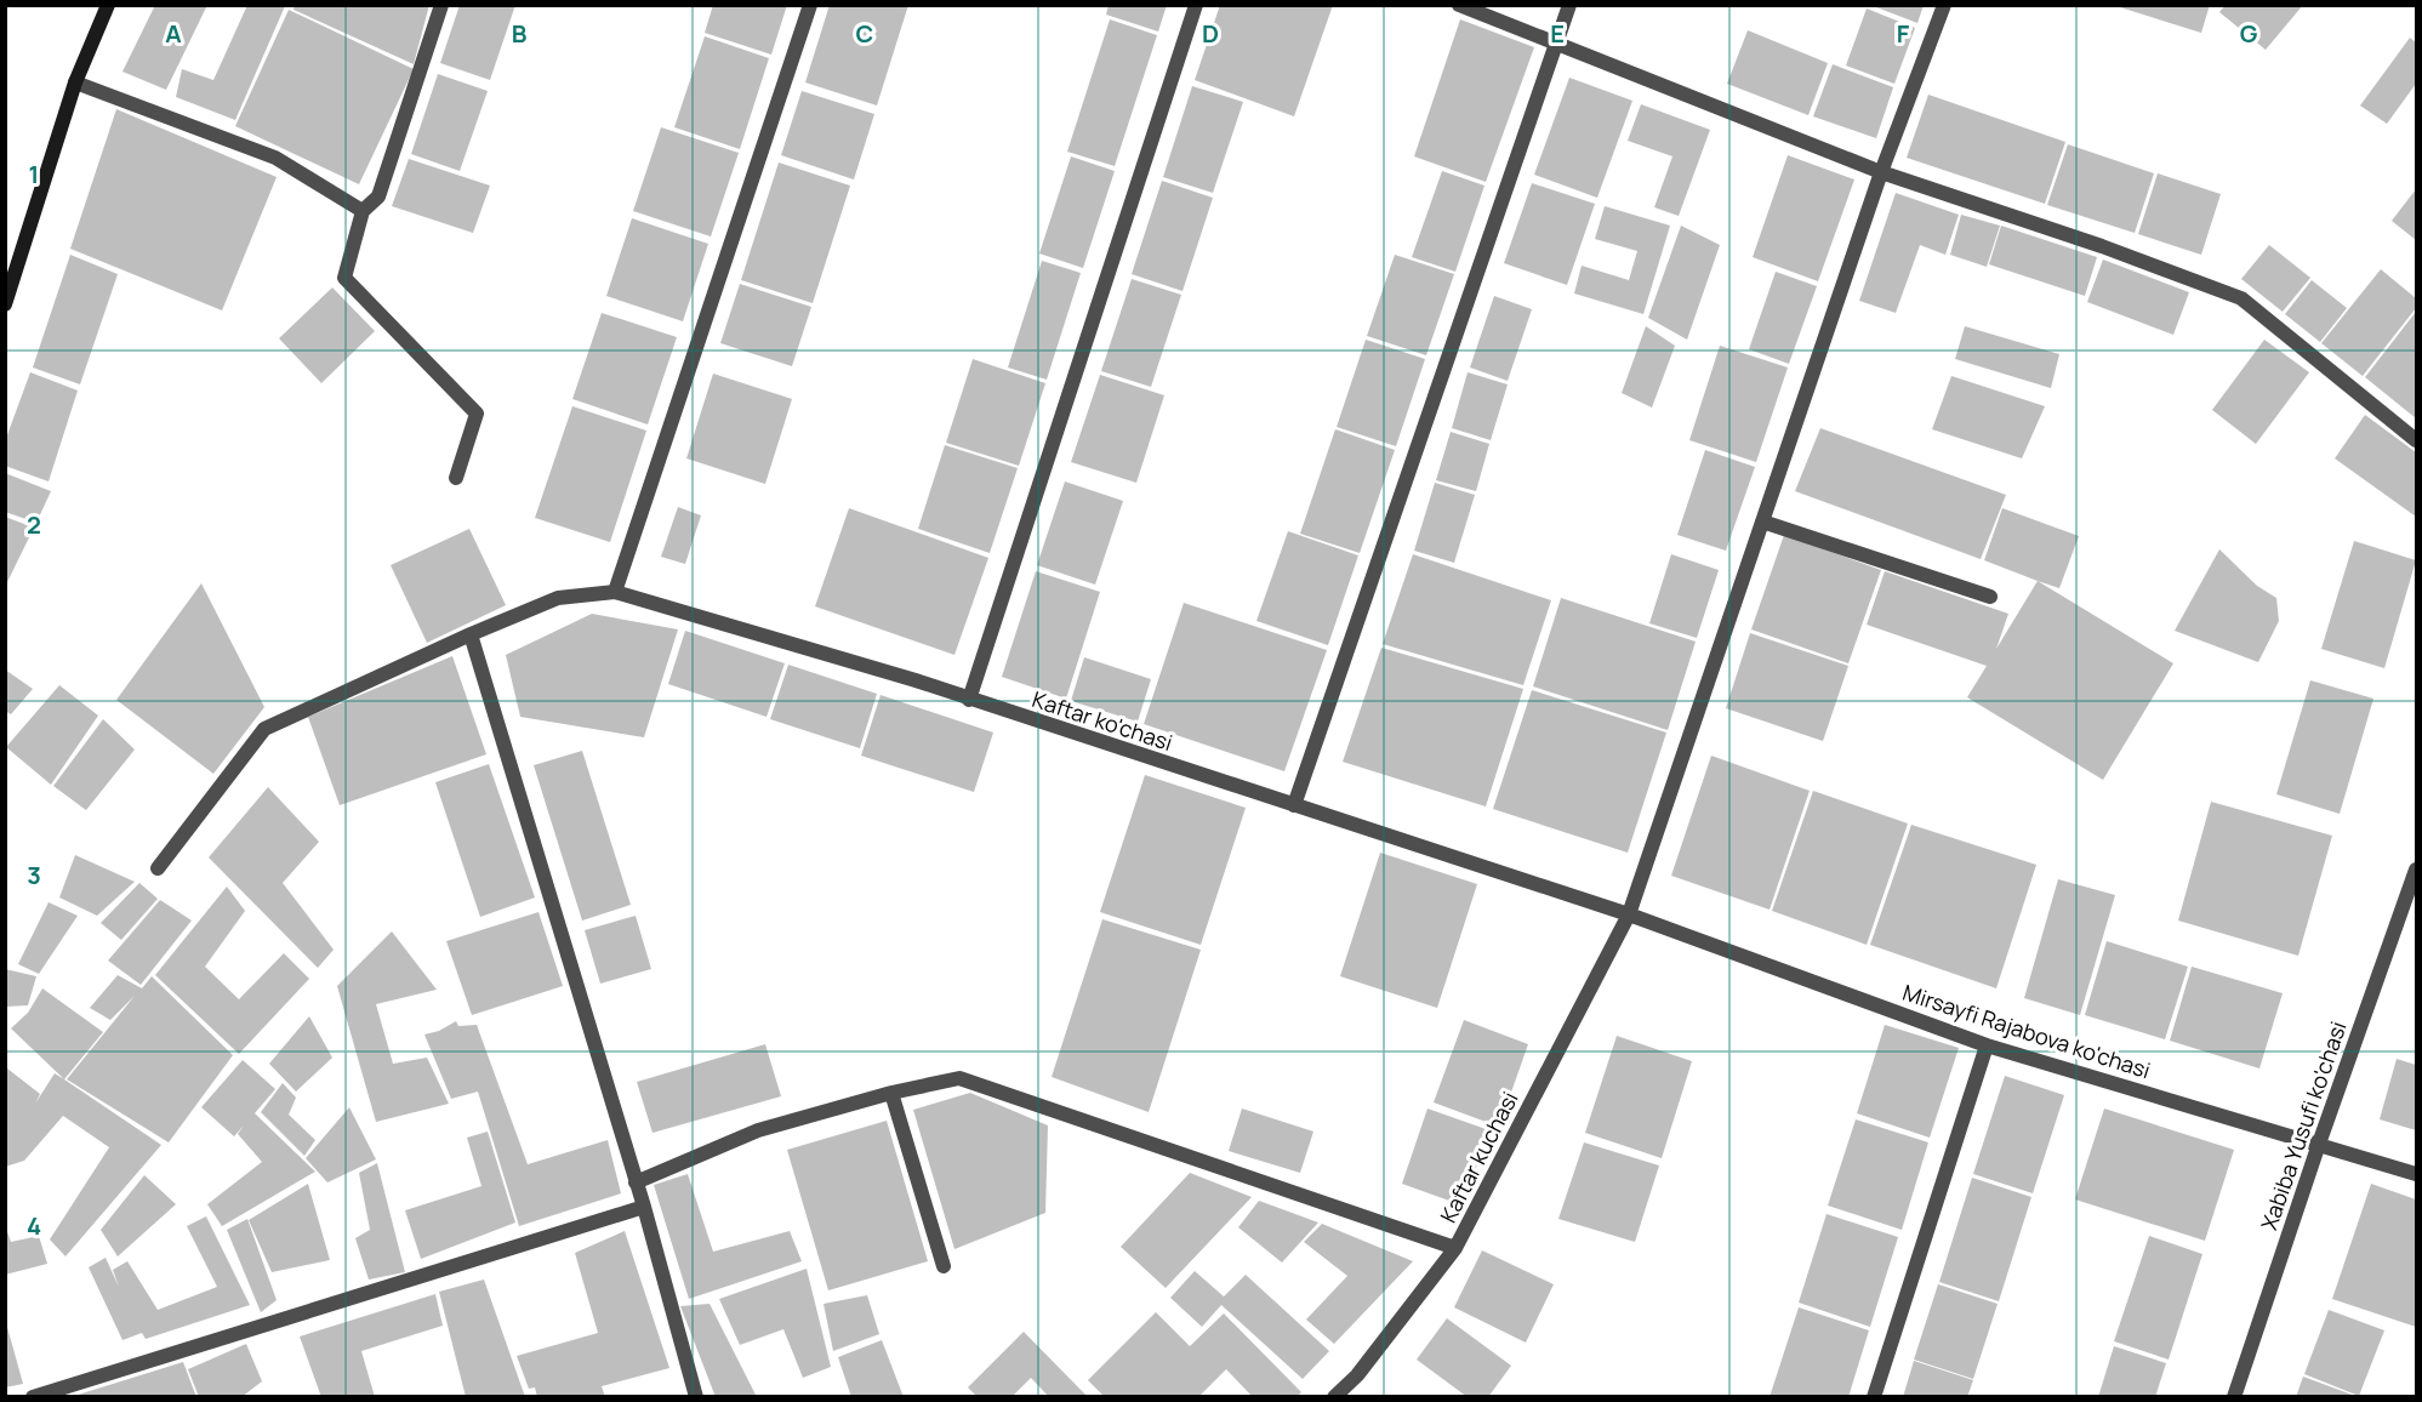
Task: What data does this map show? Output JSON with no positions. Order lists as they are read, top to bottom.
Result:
{
  "streets": {
    "street": [
      "Kaftar ko'chasi",
      "Mirsayfi Rajabova ko'chasi",
      "Xabiba Yusufi ko'chasi",
      "Kaftar kuchasi"
    ]
  },
  "crossings": [
    ["Kaftar ko'chasi", "Mirsayfi Rajabova ko'chasi"],
    ["Kaftar ko'chasi", "Kaftar kuchasi"],
    ["Mirsayfi Rajabova ko'chasi", "Xabiba Yusufi ko'chasi"],
    ["Mirsayfi Rajabova ko'chasi", "Kaftar kuchasi"]
  ],
  "grid": {
    "columns": [
      "A",
      "B",
      "C",
      "D",
      "E",
      "F",
      "G"
    ],
    "rows": [
      "1",
      "2",
      "3",
      "4"
    ]
  }
}
